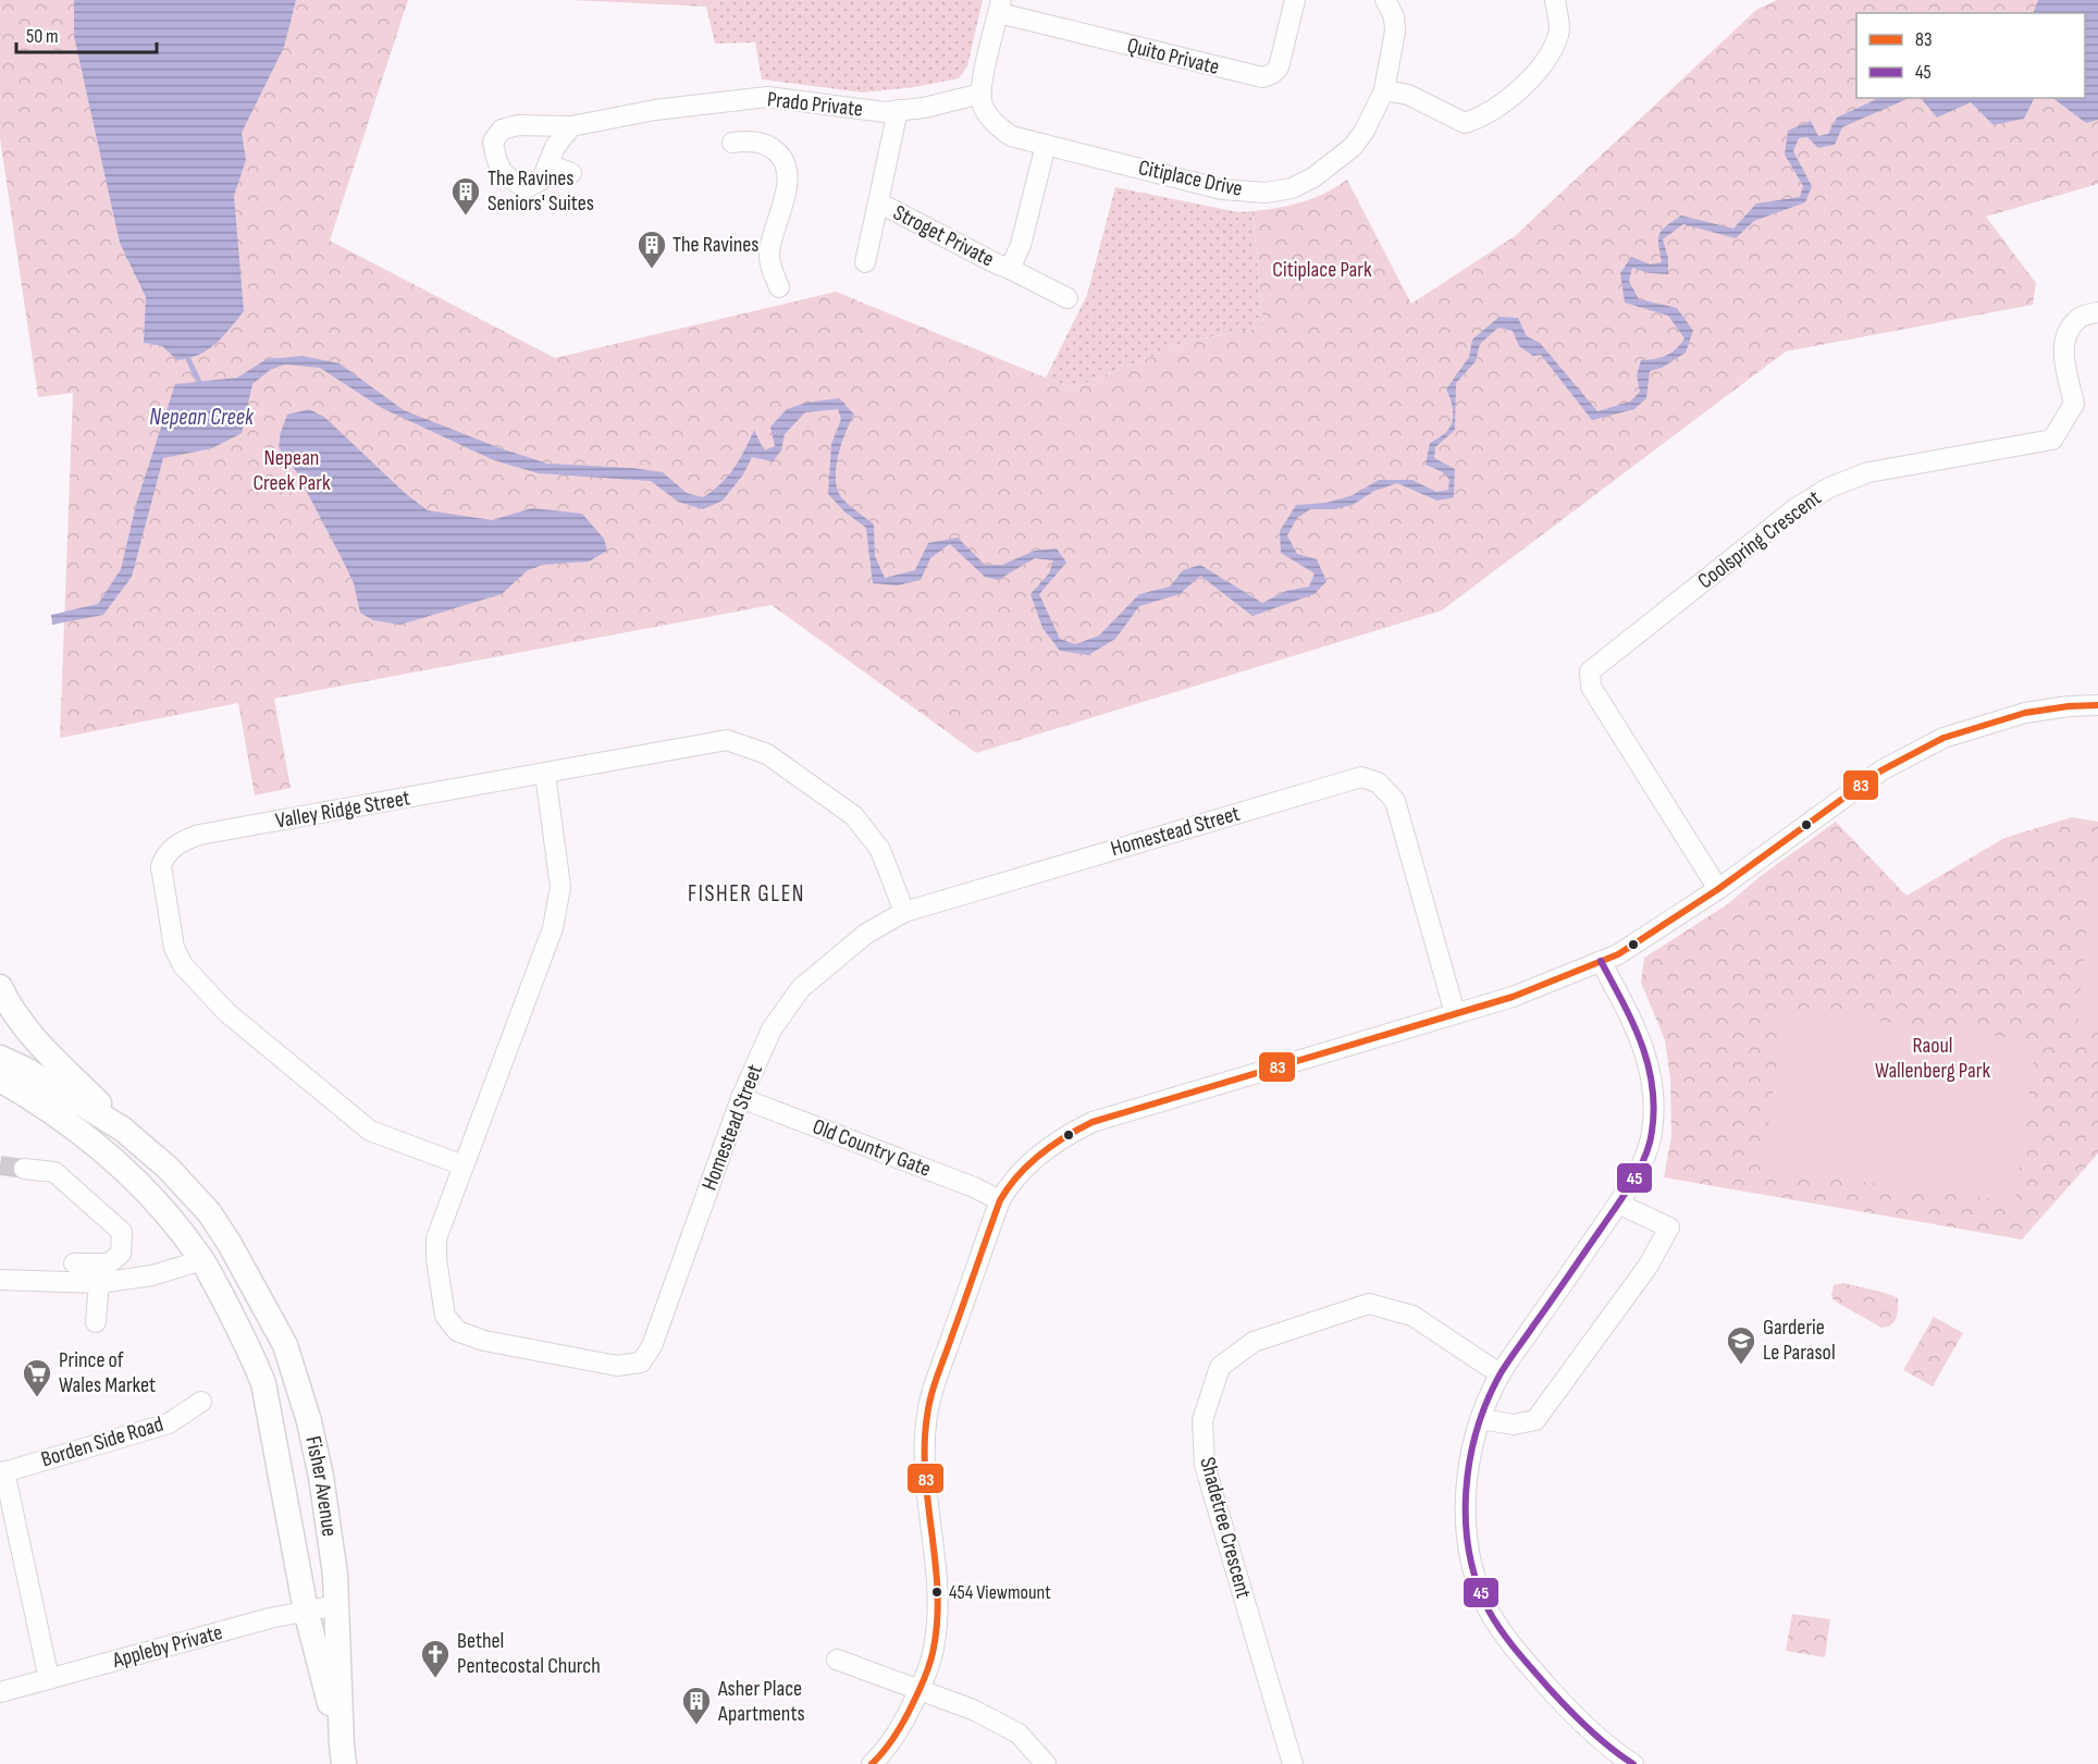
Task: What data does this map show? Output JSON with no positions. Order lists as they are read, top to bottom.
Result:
{
  "streets": {
    "main road": ["Fisher Avenue"],
    "street": [
      "Quito Private",
      "Prado Private",
      "Citiplace Drive",
      "Stroget Private",
      "Coolspring Crescent",
      "Valley Ridge Street",
      "Homestead Street",
      "Old Country Gate",
      "Borden Side Road",
      "Shadetree Crescent",
      "Appleby Private"
    ]
  },
  "crossings": [
    ["Prado Private", "Citiplace Drive"],
    ["Prado Private", "Stroget Private"],
    ["Citiplace Drive", "Stroget Private"],
    ["Valley Ridge Street", "Homestead Street"],
    ["Homestead Street", "Old Country Gate"],
    ["Fisher Avenue", "Appleby Private"]
  ],
  "districts": ["FISHER GLEN"],
  "water": ["Nepean Creek"],
  "parks": ["Citiplace Park", "Nepean Creek Park", "Raoul Wallenberg Park"],
  "places": {
    "building": ["The Ravines Seniors' Suites", "The Ravines", "Asher Place Apartments"],
    "school or university": ["Garderie Le Parasol"],
    "supermarket": ["Prince of Wales Market"],
    "other": ["454 Viewmount"],
    "church": ["Bethel Pentecostal Church"]
  },
  "lines": ["transit line 83", "transit line 45"],
  "legend": ["83", "45"],
  "scale_bar": "50 m"
}
